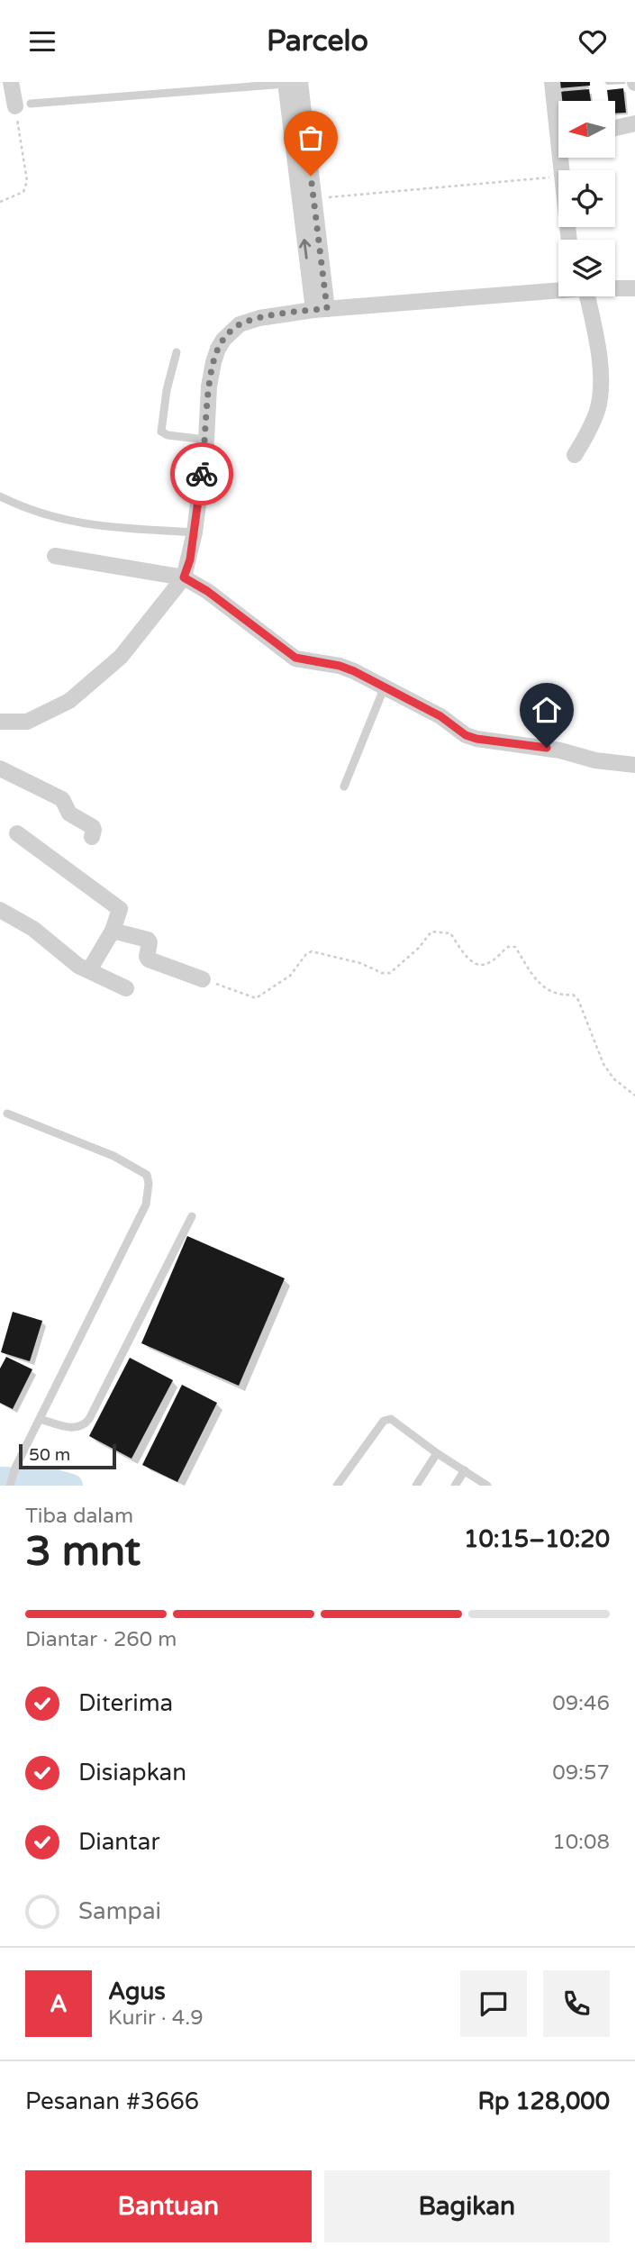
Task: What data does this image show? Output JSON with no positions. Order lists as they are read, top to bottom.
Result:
{
  "scale_bar": "50 m",
  "north": "left",
  "page": {
    "header": "Parcelo",
    "scale": "50 m",
    "heading": ["3 mnt", "Tiba dalam", "10:15–10:20"],
    "panel": [
      "Agus",
      "Kurir · 4.9",
      "Pesanan #3666",
      "Rp 128,000"
    ],
    "bar": "Diantar · 260 m",
    "list": [
      ["Diterima", "09:46"],
      ["Disiapkan", "09:57"],
      ["Diantar", "10:08"],
      "Sampai"
    ],
    "round": "A",
    "buttons": ["Bantuan", "Bagikan"]
  }
}
